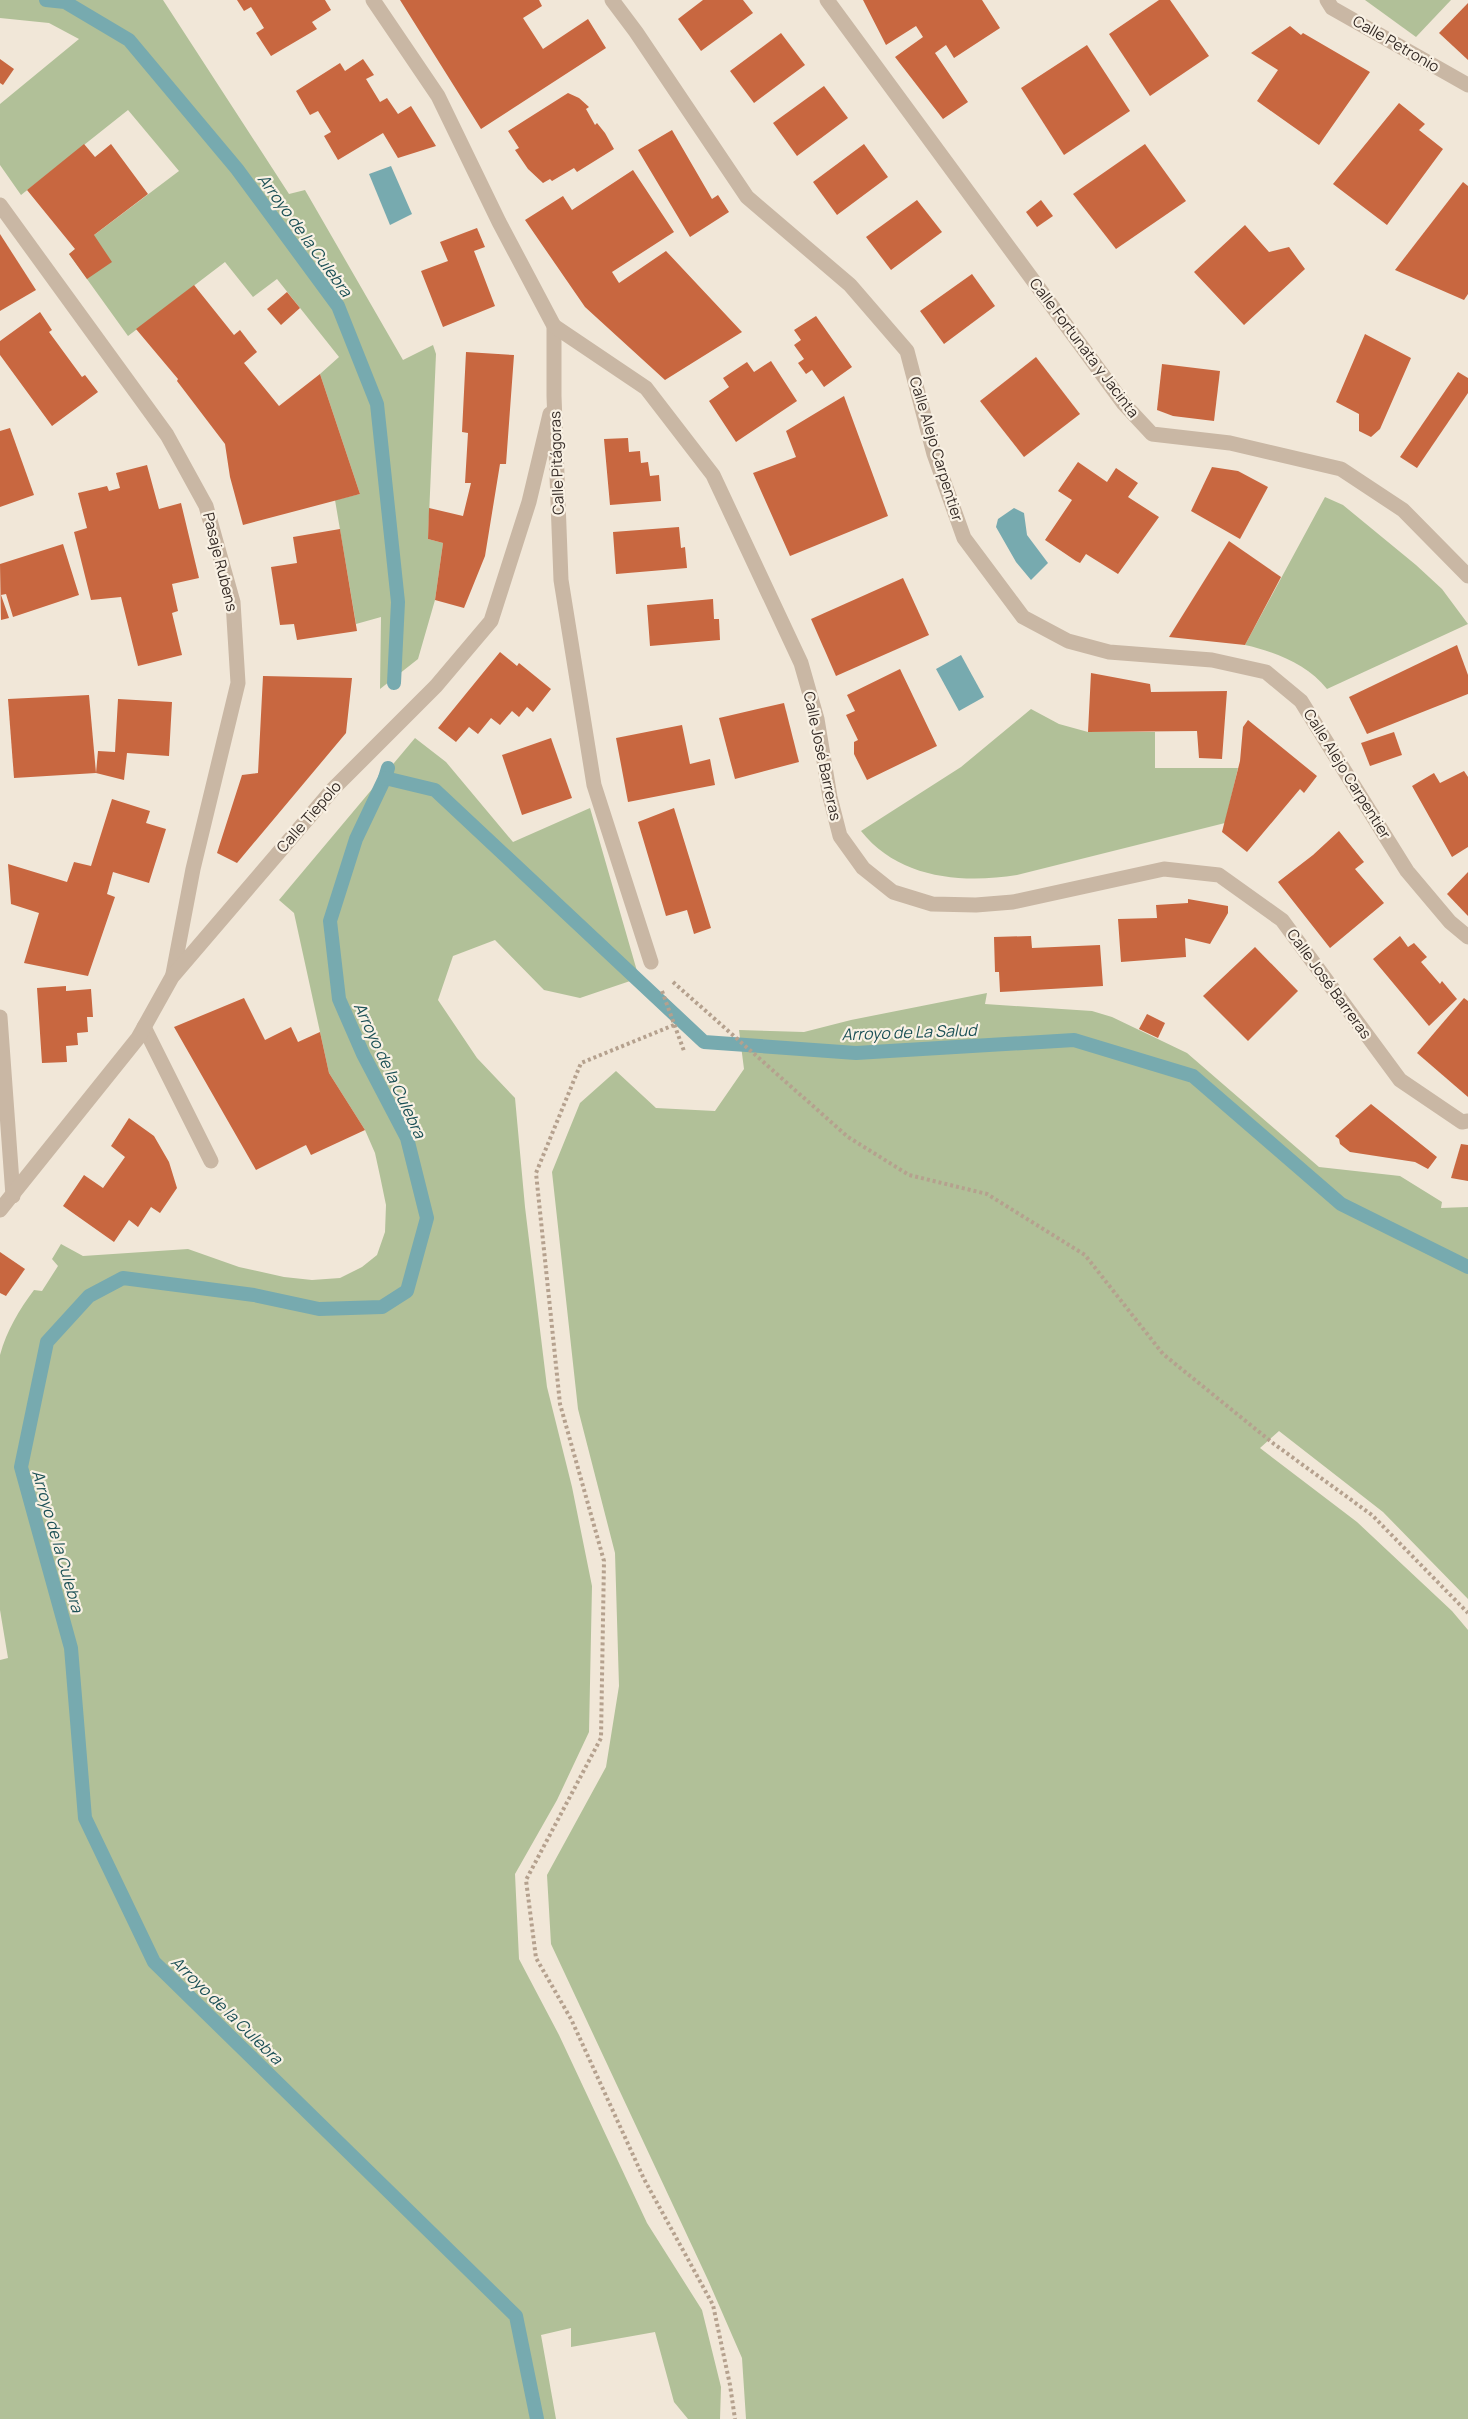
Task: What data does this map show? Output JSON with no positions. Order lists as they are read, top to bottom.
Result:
{
  "streets": {
    "street": [
      "Calle Petronio",
      "Calle Fortunata y Jacinta",
      "Calle Alejo Carpentier",
      "Calle Pitágoras",
      "Pasaje Rubens",
      "Calle José Barreras",
      "Calle Tiepolo"
    ]
  },
  "crossings": [
    ["Calle Pitágoras", "Calle José Barreras"],
    ["Calle Pitágoras", "Calle Tiepolo"],
    ["Pasaje Rubens", "Calle Tiepolo"]
  ],
  "water": ["Arroyo de la Culebra", "Arroyo de La Salud"]
}
